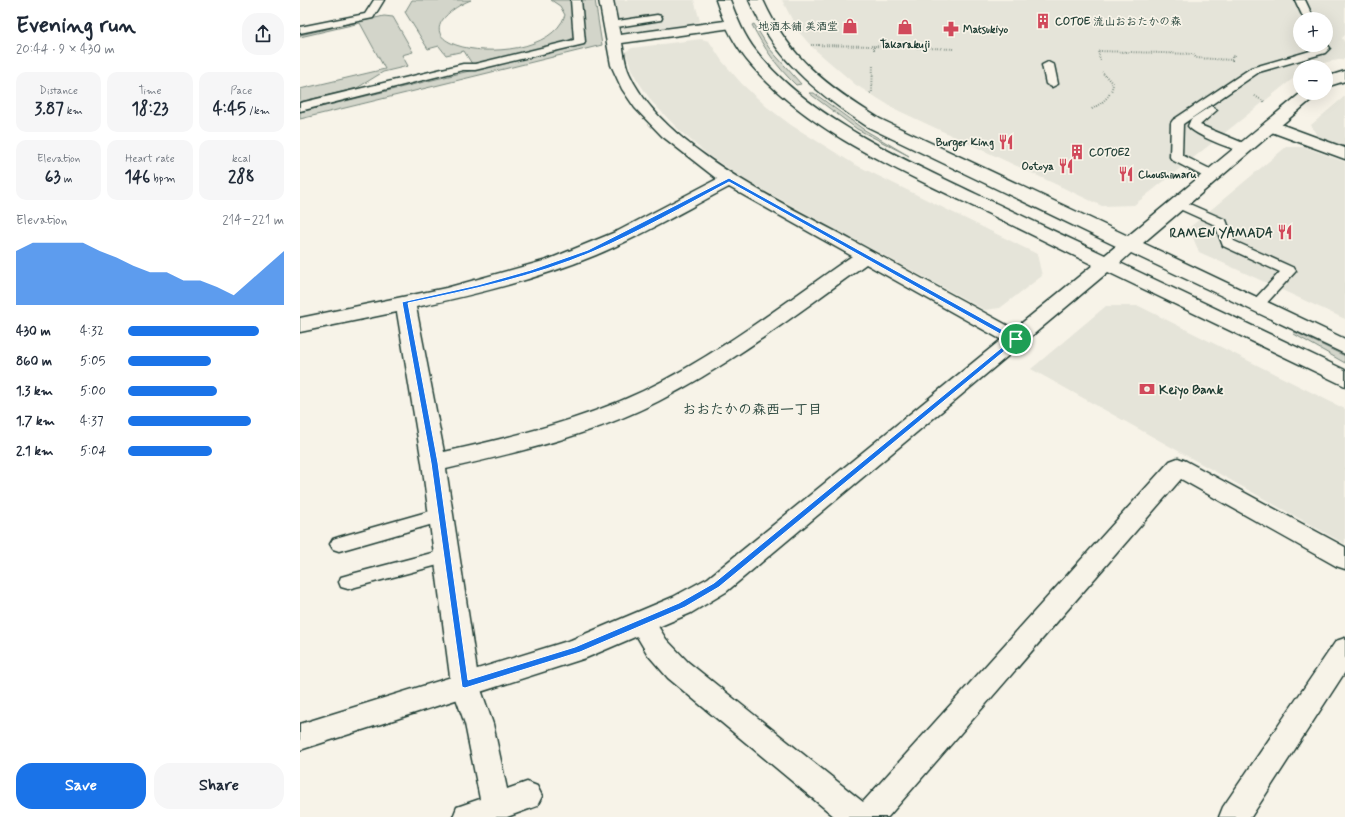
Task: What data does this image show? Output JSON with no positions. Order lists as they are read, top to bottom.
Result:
{
  "districts": ["おおたかの森西一丁目"],
  "places": {
    "building": ["COTOE 流山おおたかの森", "COTOE2"],
    "shop": ["地酒本舗 美酒堂", "Takarakuji"],
    "pharmacy": ["Matsukiyo"],
    "restaurant": [
      "Burger King",
      "Ootoya",
      "Choushimaru",
      "RAMEN YAMADA"
    ],
    "bank": ["Keiyo Bank"]
  },
  "page": {
    "heading": ["Evening run", "20:44 · 9 × 430 m"],
    "map_buttons": ["+", "−"],
    "stats": [
      ["Distance", "3.87 km"],
      ["Time", "18:23"],
      ["Pace", "4:45 /km"],
      ["Elevation", "63 m"],
      ["Heart rate", "146 bpm"],
      ["kcal", "288"]
    ],
    "chart": ["Elevation", "214–221 m"],
    "list": [
      {
        "name": "430 m",
        "note": "4:32"
      },
      {
        "name": "860 m",
        "note": "5:05"
      },
      {
        "name": "1.3 km",
        "note": "5:00"
      },
      {
        "name": "1.7 km",
        "note": "4:37"
      },
      {
        "name": "2.1 km",
        "note": "5:04"
      }
    ],
    "buttons": ["Save", "Share"]
  }
}
